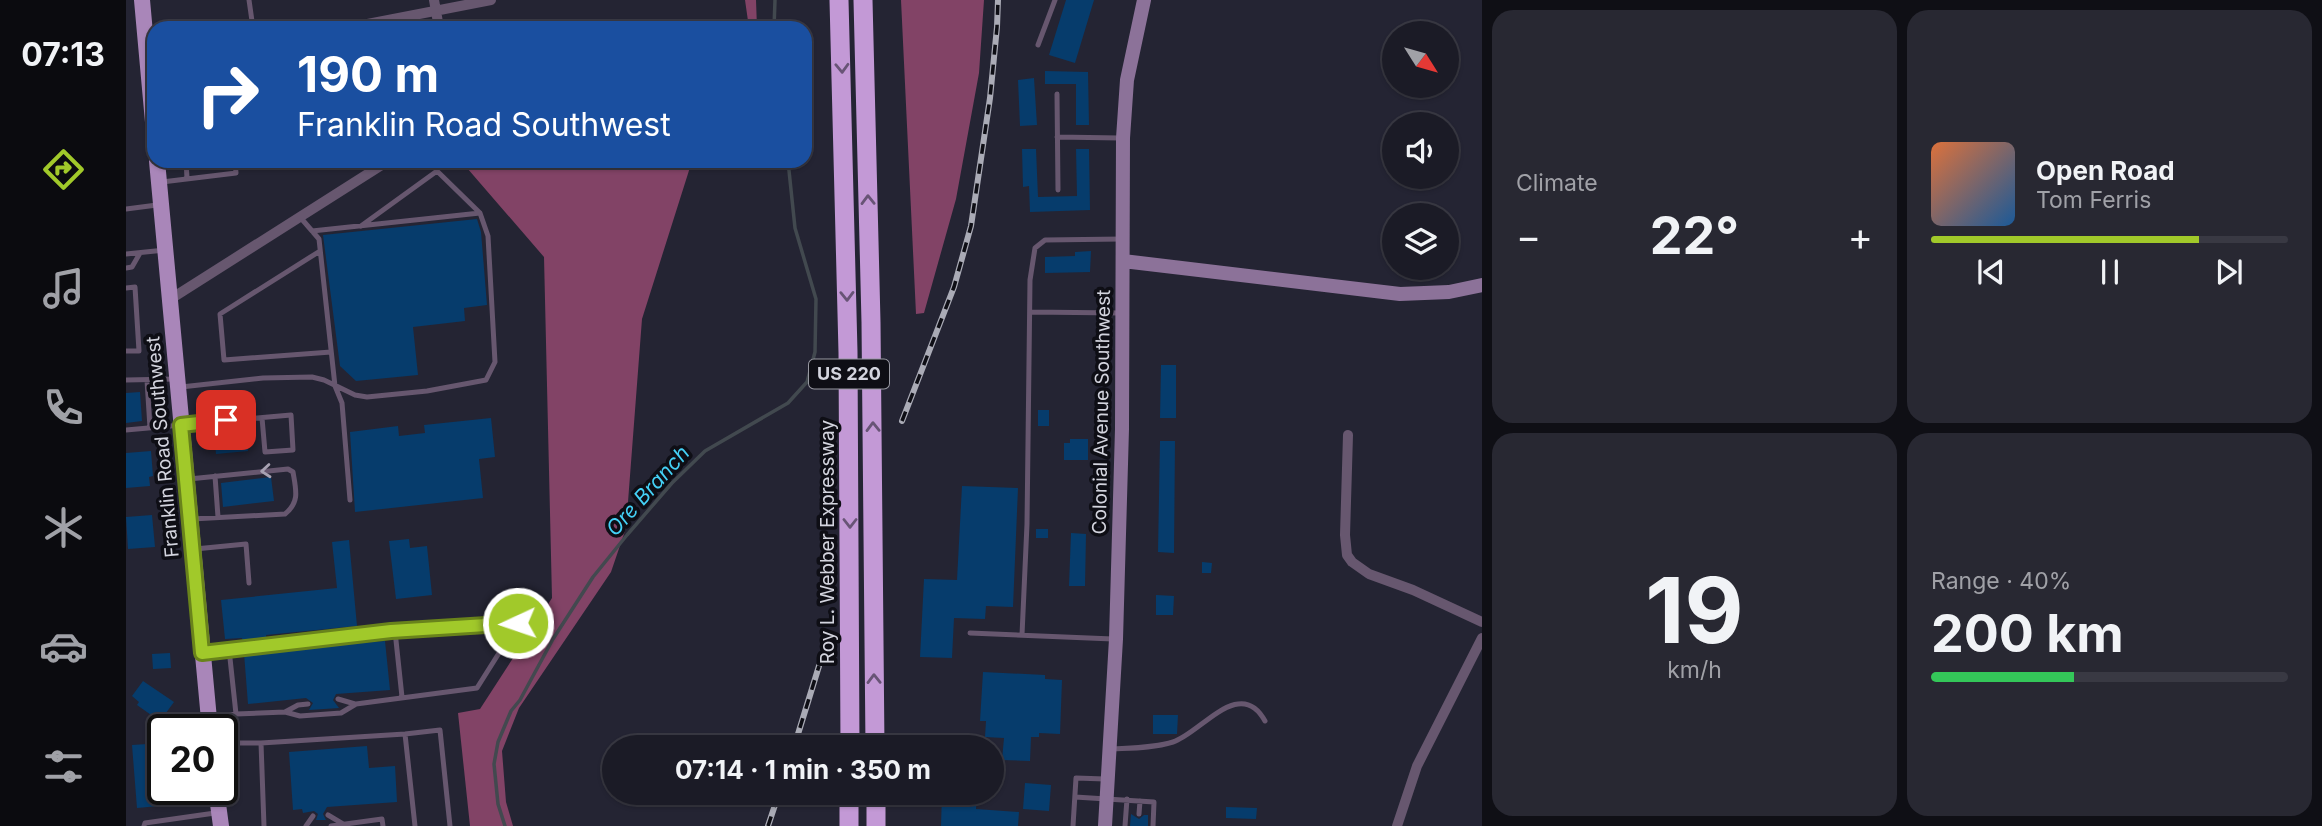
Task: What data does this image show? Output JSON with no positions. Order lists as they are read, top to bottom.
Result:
{
  "streets": {
    "highway": ["US 220", "Roy L. Webber Expressway"],
    "main road": ["Colonial Avenue Southwest", "Franklin Road Southwest"]
  },
  "water": ["Ore Branch"],
  "north": "bottom right",
  "page": {
    "tabs": "07:13",
    "tile": [
      "Climate",
      ["19", "km/h"],
      ["Range · 40%", "200 km"]
    ],
    "turn": ["190 m", "Franklin Road Southwest"],
    "song": ["Open Road", "Tom Ferris"],
    "heat": ["−", "22°", "+"],
    "limit": "20",
    "trip": "07:14 · 1 min · 350 m"
  }
}
